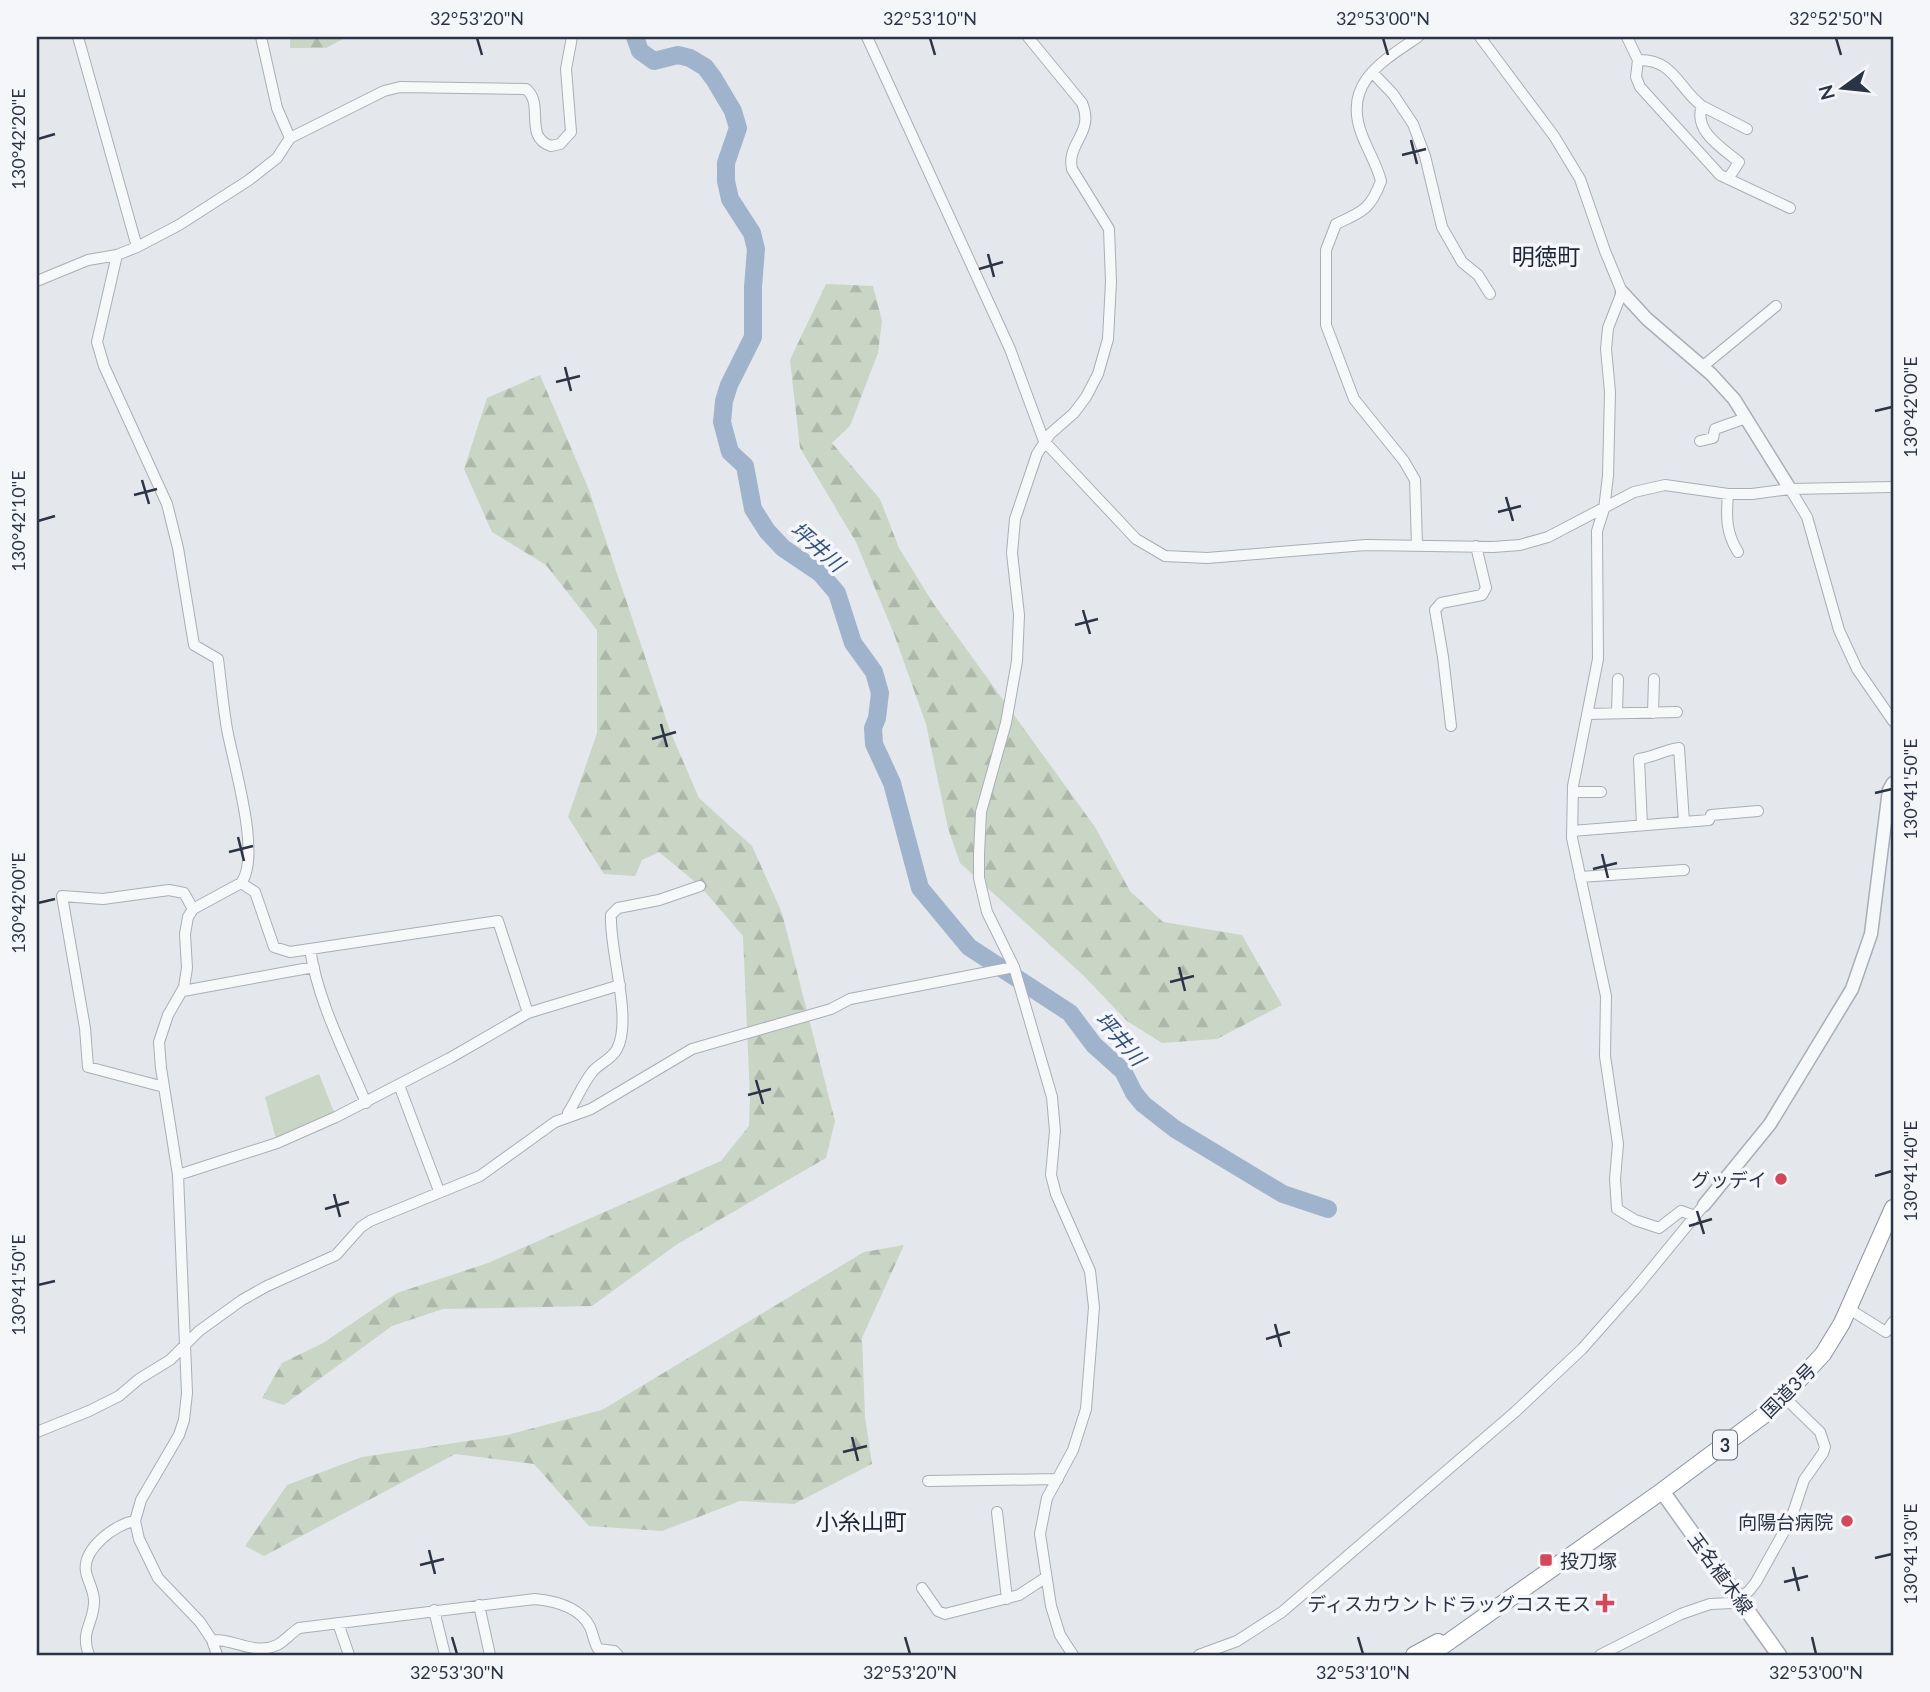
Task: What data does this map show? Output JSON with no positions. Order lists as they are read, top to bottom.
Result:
{
  "streets": {
    "highway": ["国道3号", "3"],
    "main road": ["玉名植木線"]
  },
  "crossings": [
    ["国道3号", "玉名植木線"]
  ],
  "districts": ["明徳町", "小糸山町"],
  "water": ["坪井川"],
  "places": {
    "other": ["グッデイ", "向陽台病院"],
    "transit": ["投刀塚"],
    "health": ["ディスカウントドラッグコスモス"]
  },
  "north": "left",
  "coordinates": [
    "32°53'20\"N",
    "32°53'10\"N",
    "32°53'00\"N",
    "32°52'50\"N",
    "130°42'20\"E",
    "130°42'00\"E",
    "130°42'10\"E",
    "130°41'50\"E",
    "130°41'40\"E",
    "130°41'30\"E",
    "32°53'30\"N"
  ]
}
